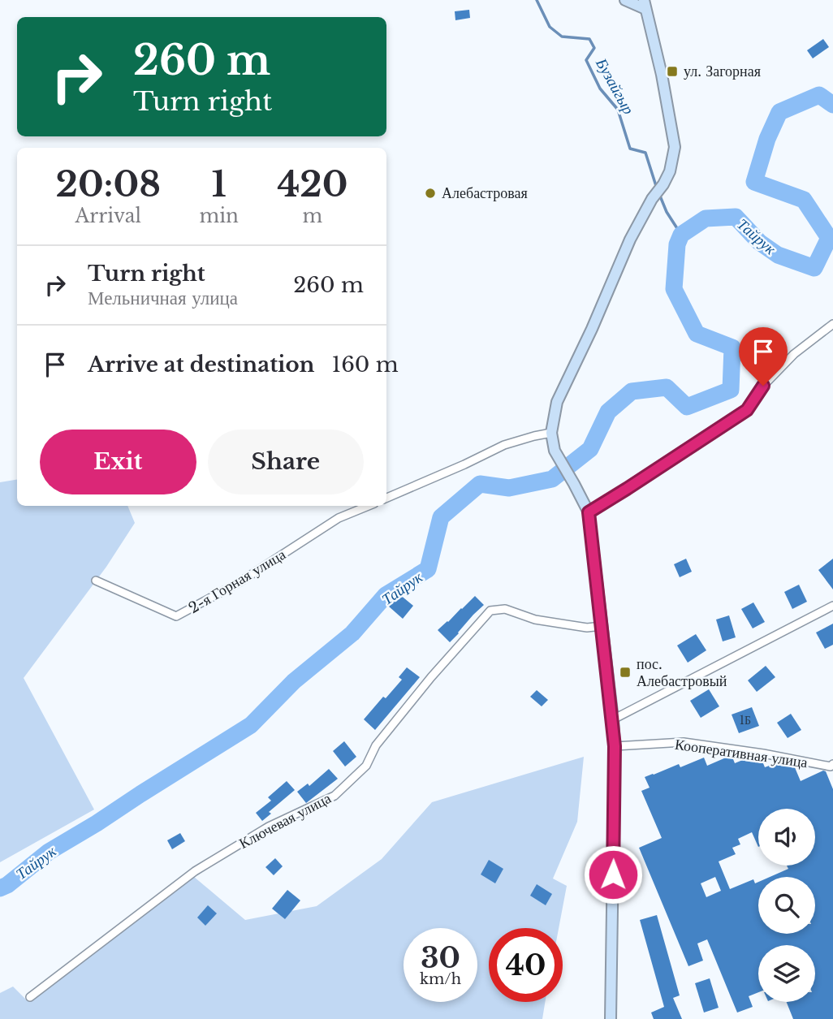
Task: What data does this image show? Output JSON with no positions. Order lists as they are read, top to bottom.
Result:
{
  "streets": {
    "street": ["2-я Горная улица", "Кооперативная улица", "Ключевая улица"]
  },
  "water": ["Бузайгыр", "Тайрук"],
  "places": {
    "transit": ["ул. Загорная", "пос. Алебастровый"],
    "other": ["Алебастровая"]
  },
  "house_numbers": ["1Б"],
  "page": {
    "turn": ["260 m", "Turn right"],
    "eta": [
      "20:08",
      "Arrival",
      "1",
      "min",
      "420",
      "m"
    ],
    "list": [
      {
        "name": "Turn right",
        "note": "Мельничная улица",
        "value": "260 m"
      },
      {
        "name": "Arrive at destination",
        "value": "160 m"
      }
    ],
    "buttons": ["Exit", "Share"],
    "speed": "30 km/h",
    "limit": "40"
  }
}
